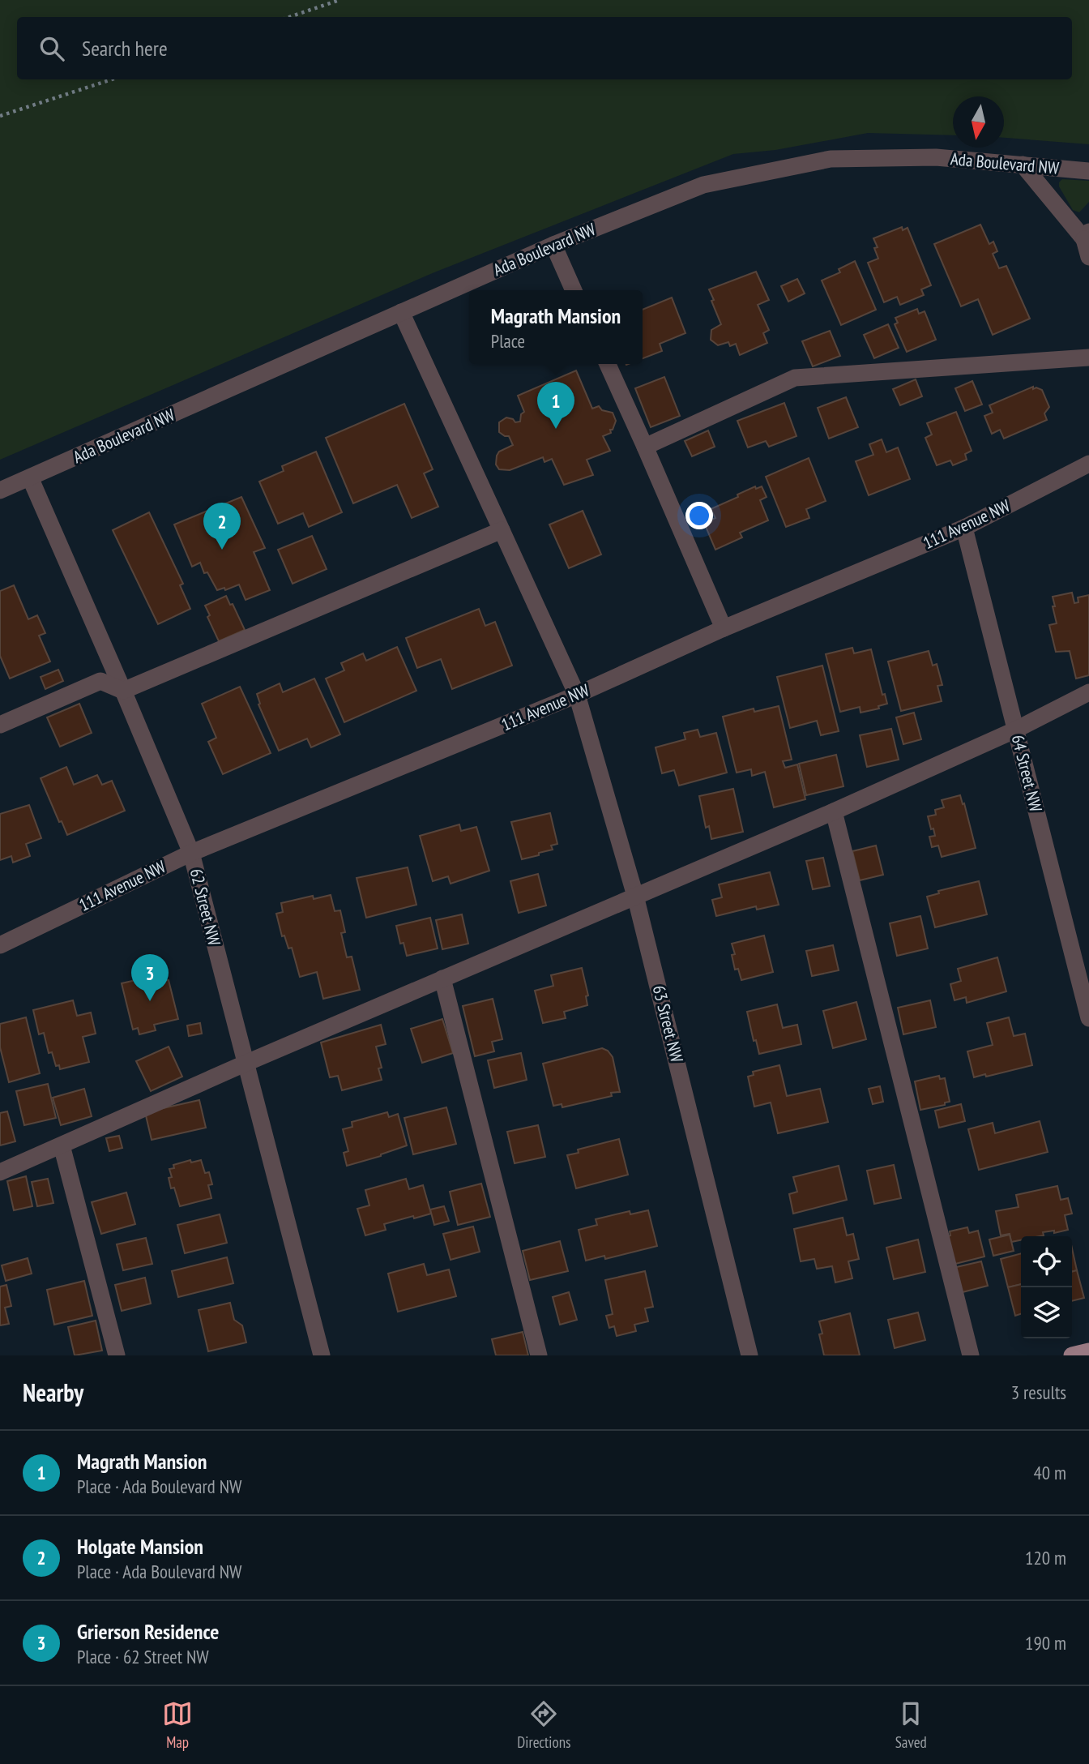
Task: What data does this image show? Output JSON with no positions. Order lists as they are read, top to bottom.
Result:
{
  "streets": {
    "street": [
      "Ada Boulevard NW",
      "111 Avenue NW",
      "64 Street NW",
      "62 Street NW",
      "63 Street NW"
    ]
  },
  "crossings": [
    ["Ada Boulevard NW", "62 Street NW"],
    ["Ada Boulevard NW", "63 Street NW"],
    ["111 Avenue NW", "64 Street NW"],
    ["111 Avenue NW", "62 Street NW"],
    ["111 Avenue NW", "63 Street NW"]
  ],
  "north": "bottom",
  "page": {
    "search": "Search here",
    "popup": ["Magrath Mansion", "Place"],
    "pins": ["1", "2", "3"],
    "heading": ["Nearby", "3 results"],
    "list": [
      {
        "mark": "1",
        "name": "Magrath Mansion",
        "note": "Place · Ada Boulevard NW",
        "value": "40 m"
      },
      {
        "mark": "2",
        "name": "Holgate Mansion",
        "note": "Place · Ada Boulevard NW",
        "value": "120 m"
      },
      {
        "mark": "3",
        "name": "Grierson Residence",
        "note": "Place · 62 Street NW",
        "value": "190 m"
      }
    ],
    "nav": ["Map", "Directions", "Saved"]
  }
}
